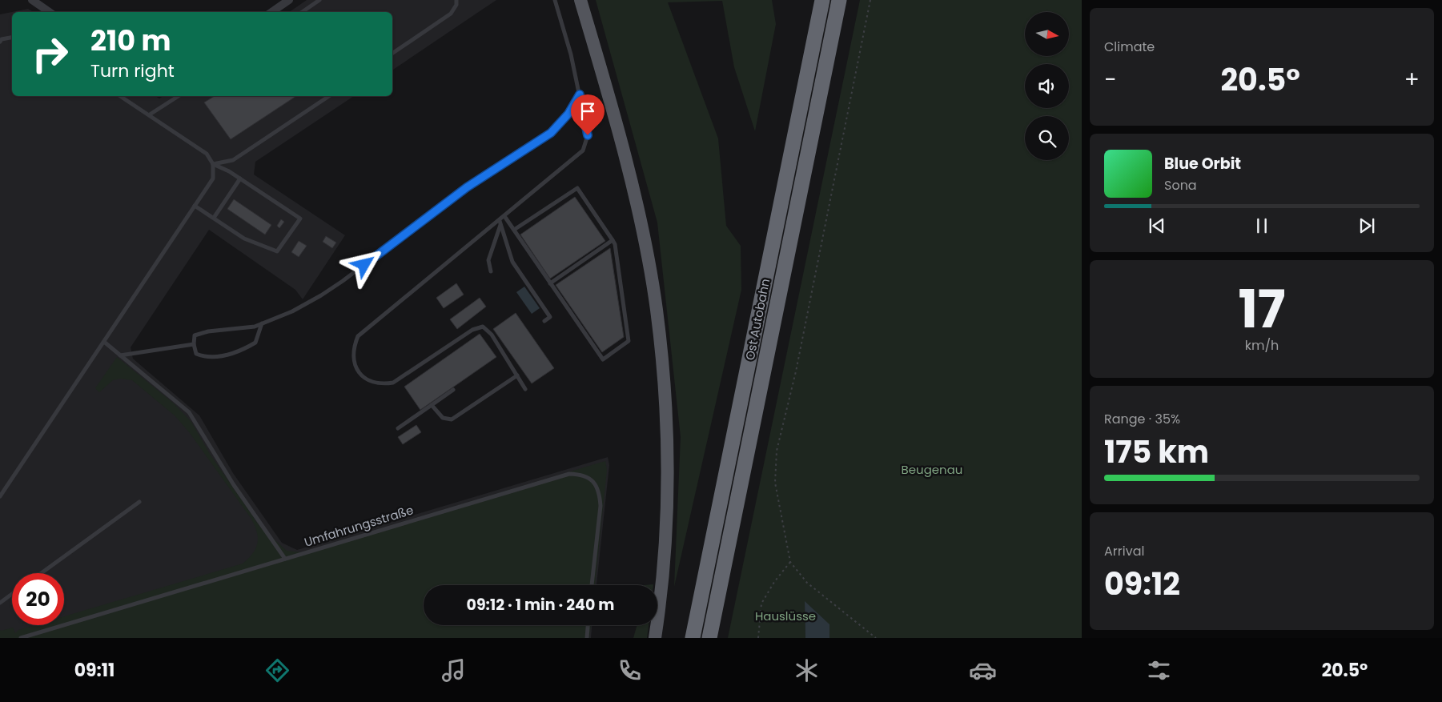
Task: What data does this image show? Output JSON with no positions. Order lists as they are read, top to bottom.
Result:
{
  "streets": {
    "highway": ["Ost Autobahn"],
    "lane": ["Umfahrungsstraße"]
  },
  "parks": ["Beugenau", "Hauslüsse"],
  "north": "right",
  "page": {
    "tile": [
      "Climate",
      ["17", "km/h"],
      ["Range · 35%", "175 km"],
      ["Arrival", "09:12"]
    ],
    "turn": ["210 m", "Turn right"],
    "heat": ["−", "20.5°", "+"],
    "song": ["Blue Orbit", "Sona"],
    "limit": "20",
    "trip": "09:12 · 1 min · 240 m",
    "tabs": ["09:11", "20.5°"]
  }
}
